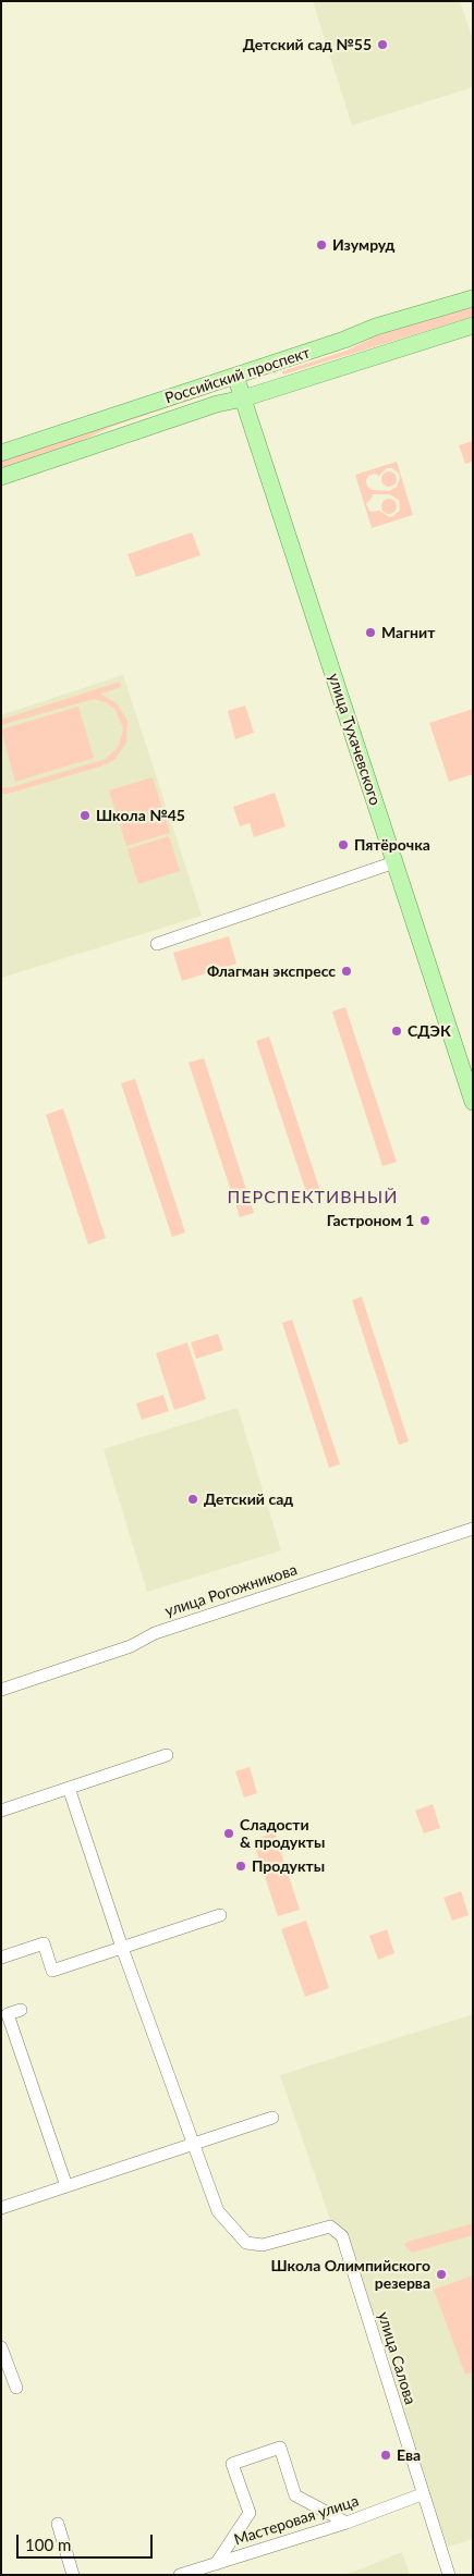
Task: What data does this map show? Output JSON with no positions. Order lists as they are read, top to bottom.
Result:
{
  "streets": {
    "main road": ["Российский проспект", "улица Тухачевского"],
    "street": ["улица Рогожникова", "улица Салова", "Мастеровая улица"]
  },
  "crossings": [
    ["Российский проспект", "улица Тухачевского"],
    ["улица Салова", "Мастеровая улица"]
  ],
  "districts": ["ПЕРСПЕКТИВНЫЙ"],
  "places": [
    "Детский сад №55",
    "Изумруд",
    "Магнит",
    "Школа №45",
    "Пятёрочка",
    "Флагман экспресс",
    "СДЭК",
    "Гастроном 1",
    "Детский сад",
    "Сладости & продукты",
    "Продукты",
    "Школа Олимпийского резерва",
    "Ева"
  ],
  "scale_bar": "100 m"
}
